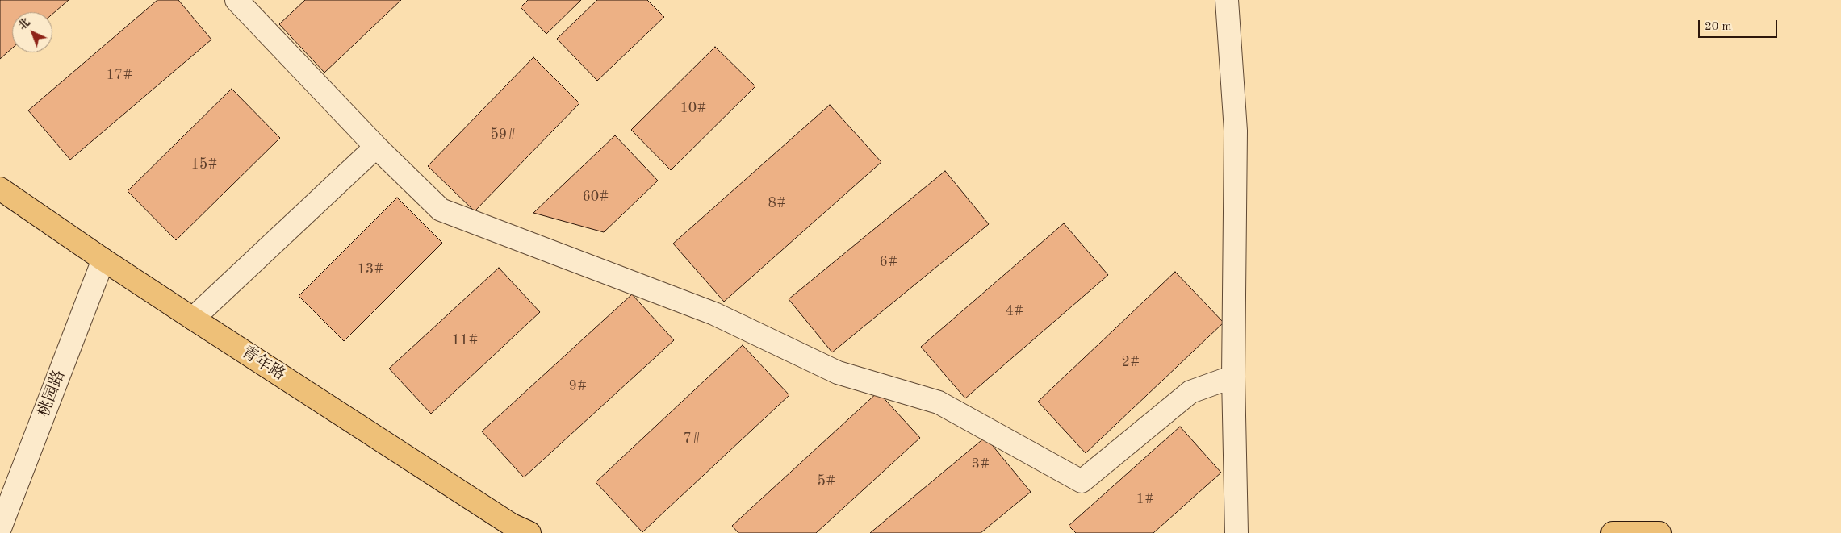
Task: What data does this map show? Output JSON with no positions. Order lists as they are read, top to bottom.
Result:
{
  "streets": {
    "main road": ["青年路"],
    "street": ["桃园路"]
  },
  "crossings": [
    ["青年路", "桃园路"]
  ],
  "house_numbers": [
    "17#",
    "10#",
    "59#",
    "15#",
    "60#",
    "8#",
    "6#",
    "13#",
    "4#",
    "11#",
    "2#",
    "9#",
    "7#",
    "3#",
    "5#",
    "1#"
  ],
  "scale_bar": "20 m",
  "north": "top left"
}
